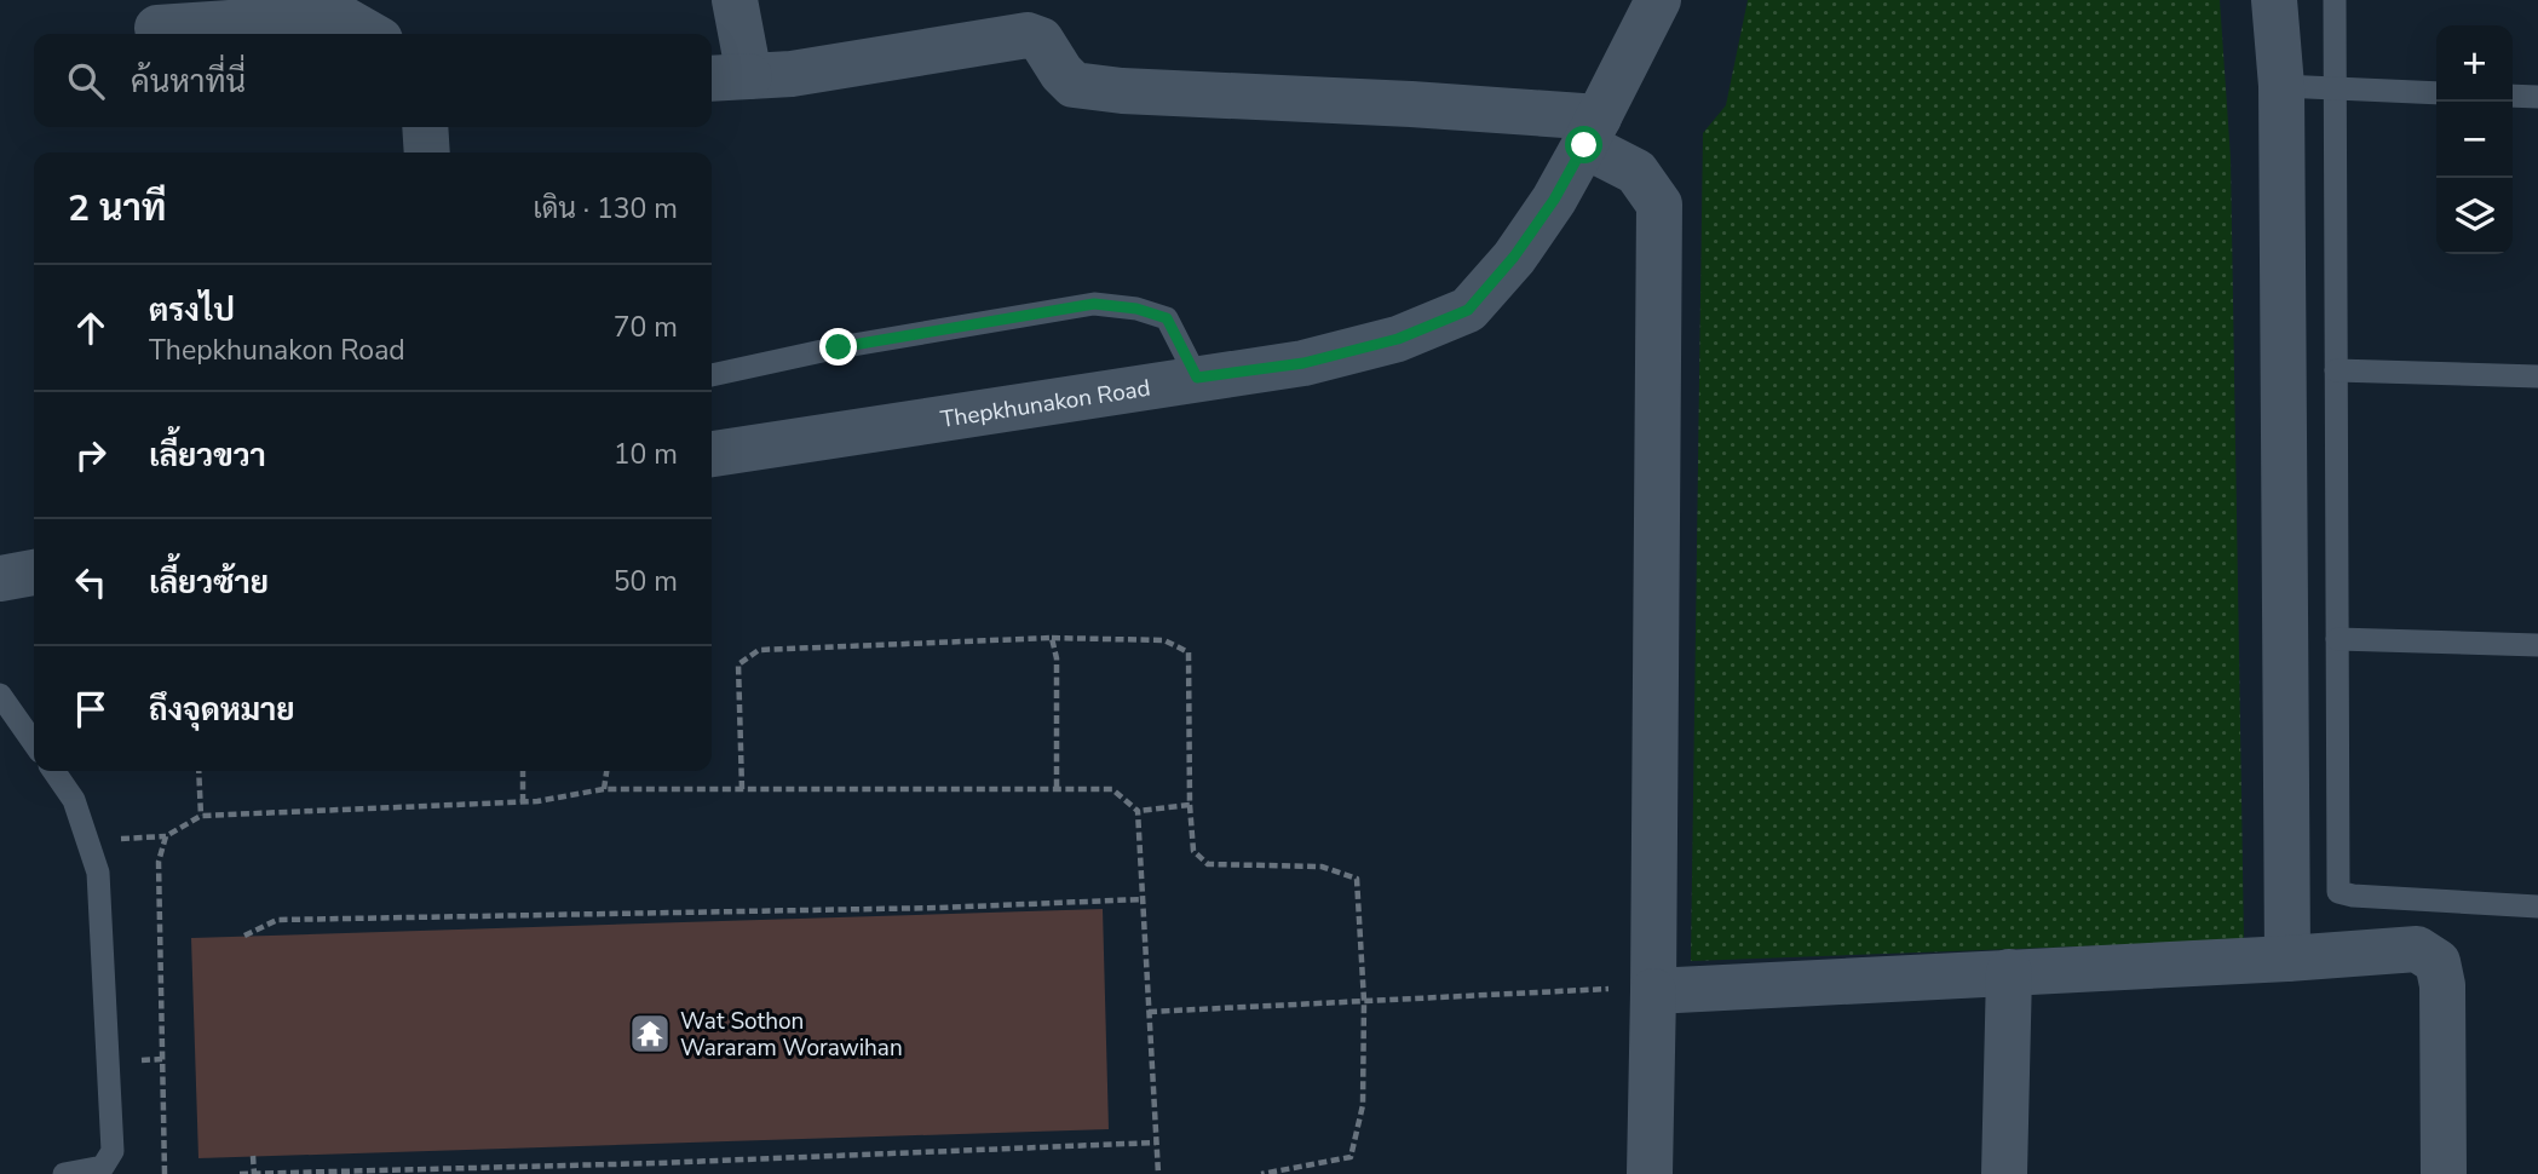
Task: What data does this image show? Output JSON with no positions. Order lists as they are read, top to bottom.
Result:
{
  "streets": {
    "street": ["Thepkhunakon Road"]
  },
  "places": {
    "temple": ["Wat Sothon Wararam Worawihan"]
  },
  "page": {
    "map_buttons": ["+", "−"],
    "search": "ค้นหาที่นี่",
    "heading": ["2 นาที", "เดิน · 130 m"],
    "list": [
      ["ตรงไป", "Thepkhunakon Road", "70 m"],
      ["เลี้ยวขวา", "10 m"],
      ["เลี้ยวซ้าย", "50 m"],
      "ถึงจุดหมาย"
    ]
  }
}
